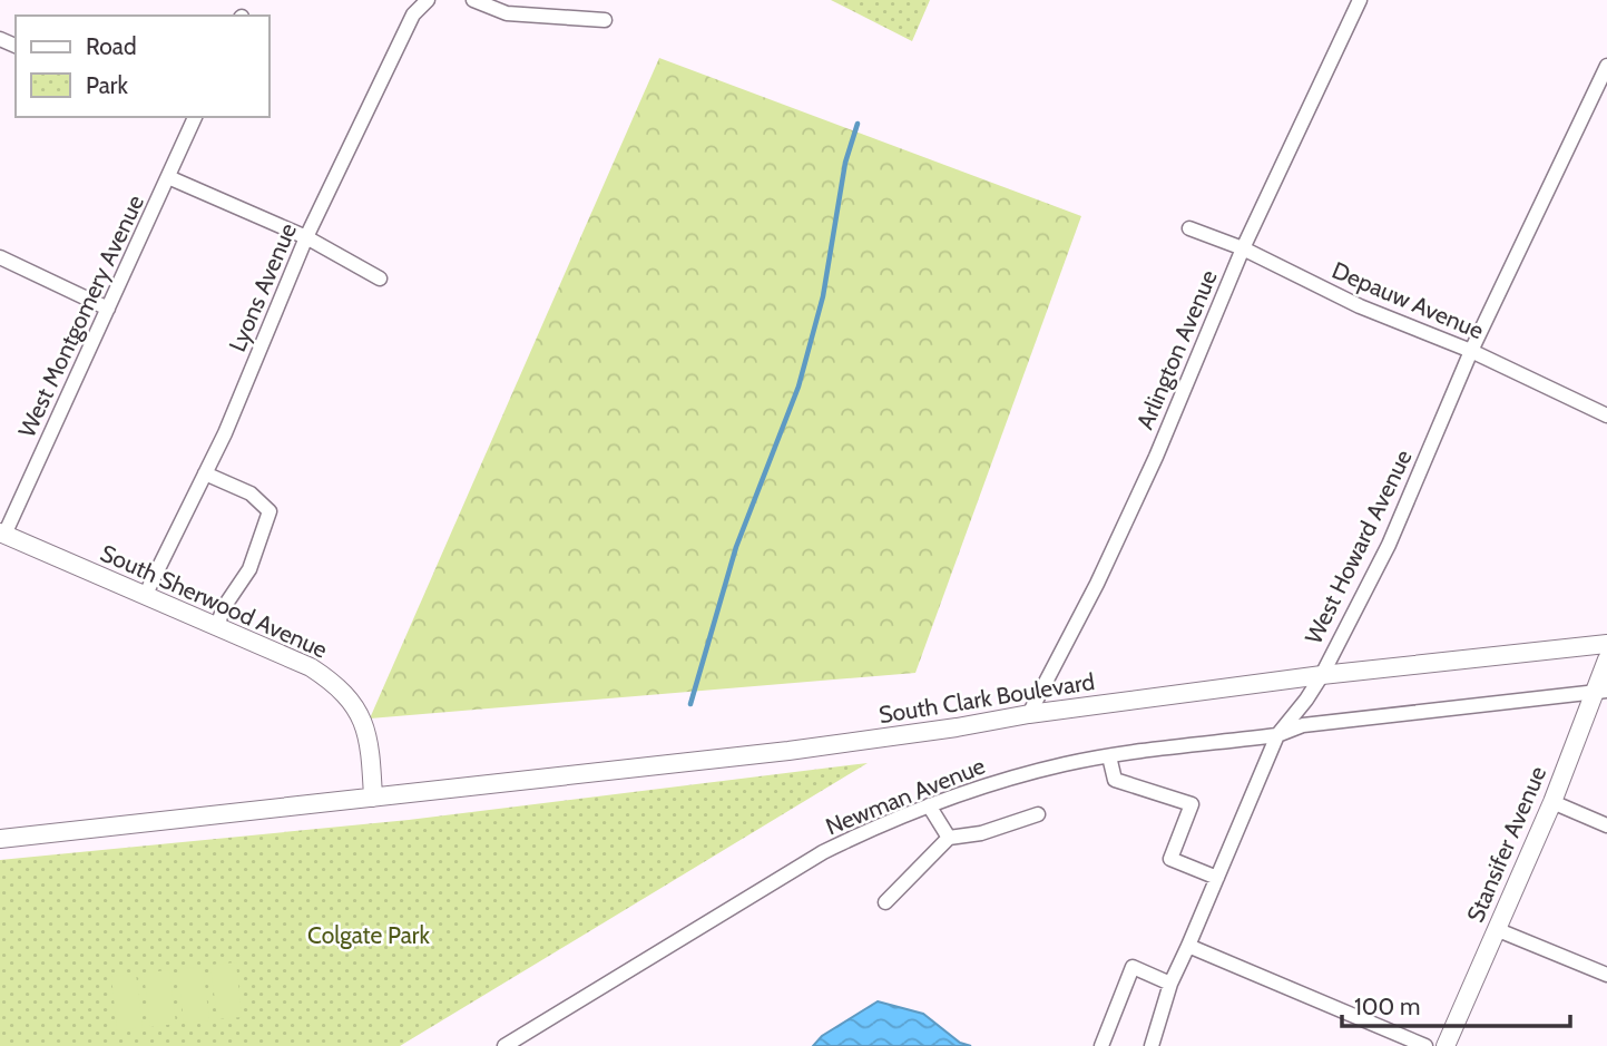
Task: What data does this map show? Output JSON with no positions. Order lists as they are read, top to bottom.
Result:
{
  "streets": {
    "street": [
      "Lyons Avenue",
      "Depauw Avenue",
      "West Montgomery Avenue",
      "Arlington Avenue",
      "West Howard Avenue",
      "South Sherwood Avenue",
      "South Clark Boulevard",
      "Newman Avenue",
      "Stansifer Avenue"
    ]
  },
  "crossings": [
    ["Lyons Avenue", "South Sherwood Avenue"],
    ["Depauw Avenue", "Arlington Avenue"],
    ["Depauw Avenue", "West Howard Avenue"],
    ["West Montgomery Avenue", "South Sherwood Avenue"],
    ["Arlington Avenue", "South Clark Boulevard"],
    ["West Howard Avenue", "South Clark Boulevard"],
    ["West Howard Avenue", "Newman Avenue"],
    ["South Sherwood Avenue", "South Clark Boulevard"]
  ],
  "parks": ["Colgate Park"],
  "legend": ["Road", "Park"],
  "scale_bar": "100 m"
}
